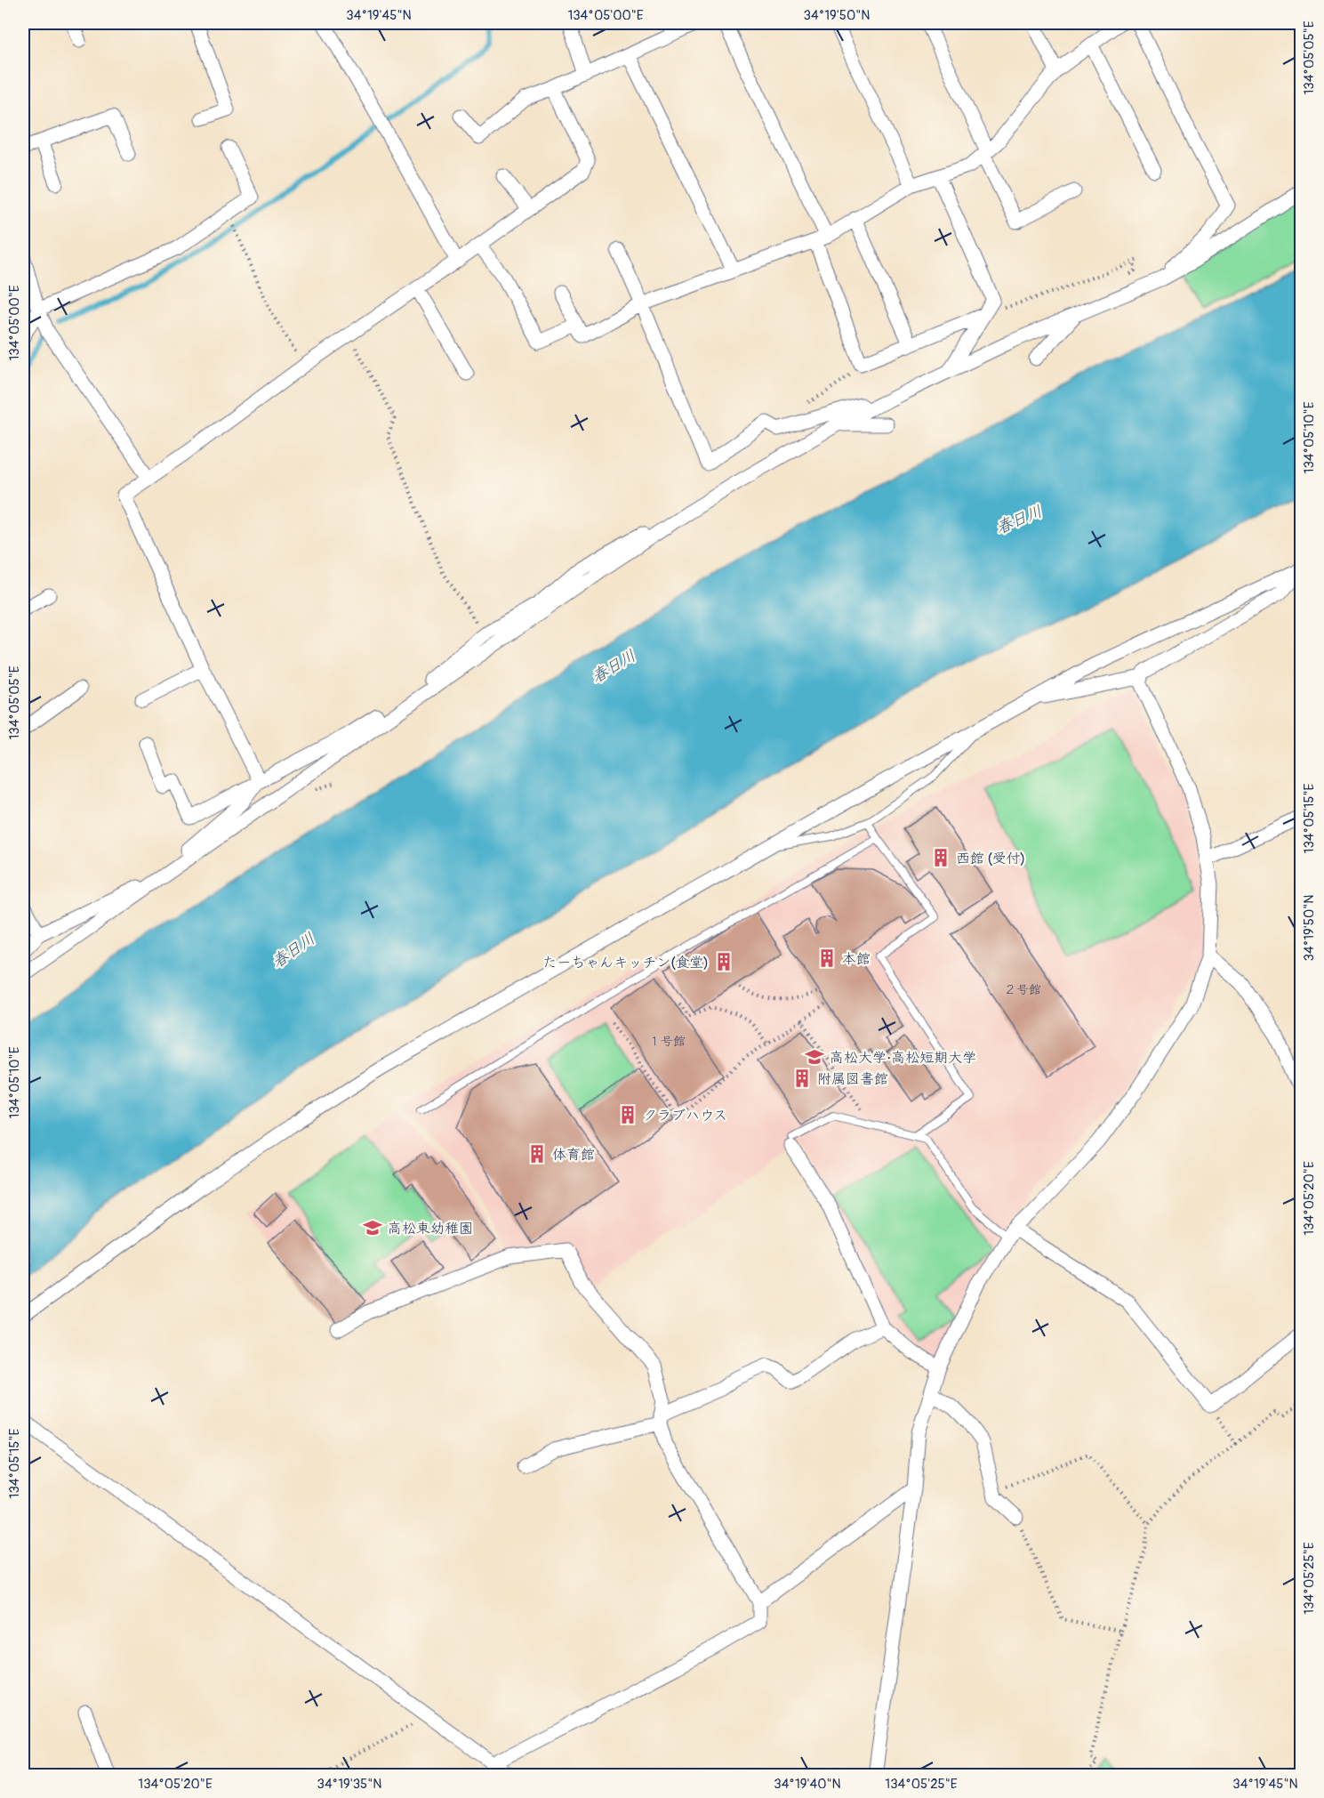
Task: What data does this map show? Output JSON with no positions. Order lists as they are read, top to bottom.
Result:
{
  "water": ["春日川"],
  "places": {
    "building": [
      "西館 (受付)",
      "本館",
      "たーちゃんキッチン(食堂)",
      "附属図書館",
      "クラブハウス",
      "体育館"
    ],
    "school or university": ["高松大学·高松短期大学", "高松東幼稚園"]
  },
  "house_numbers": ["２号館", "１号館"],
  "coordinates": [
    "34°19'45\"N",
    "134°05'00\"E",
    "34°19'50\"N",
    "134°05'05\"E",
    "134°05'10\"E",
    "134°05'15\"E",
    "134°05'20\"E",
    "134°05'25\"E",
    "34°19'35\"N",
    "34°19'40\"N"
  ]
}
